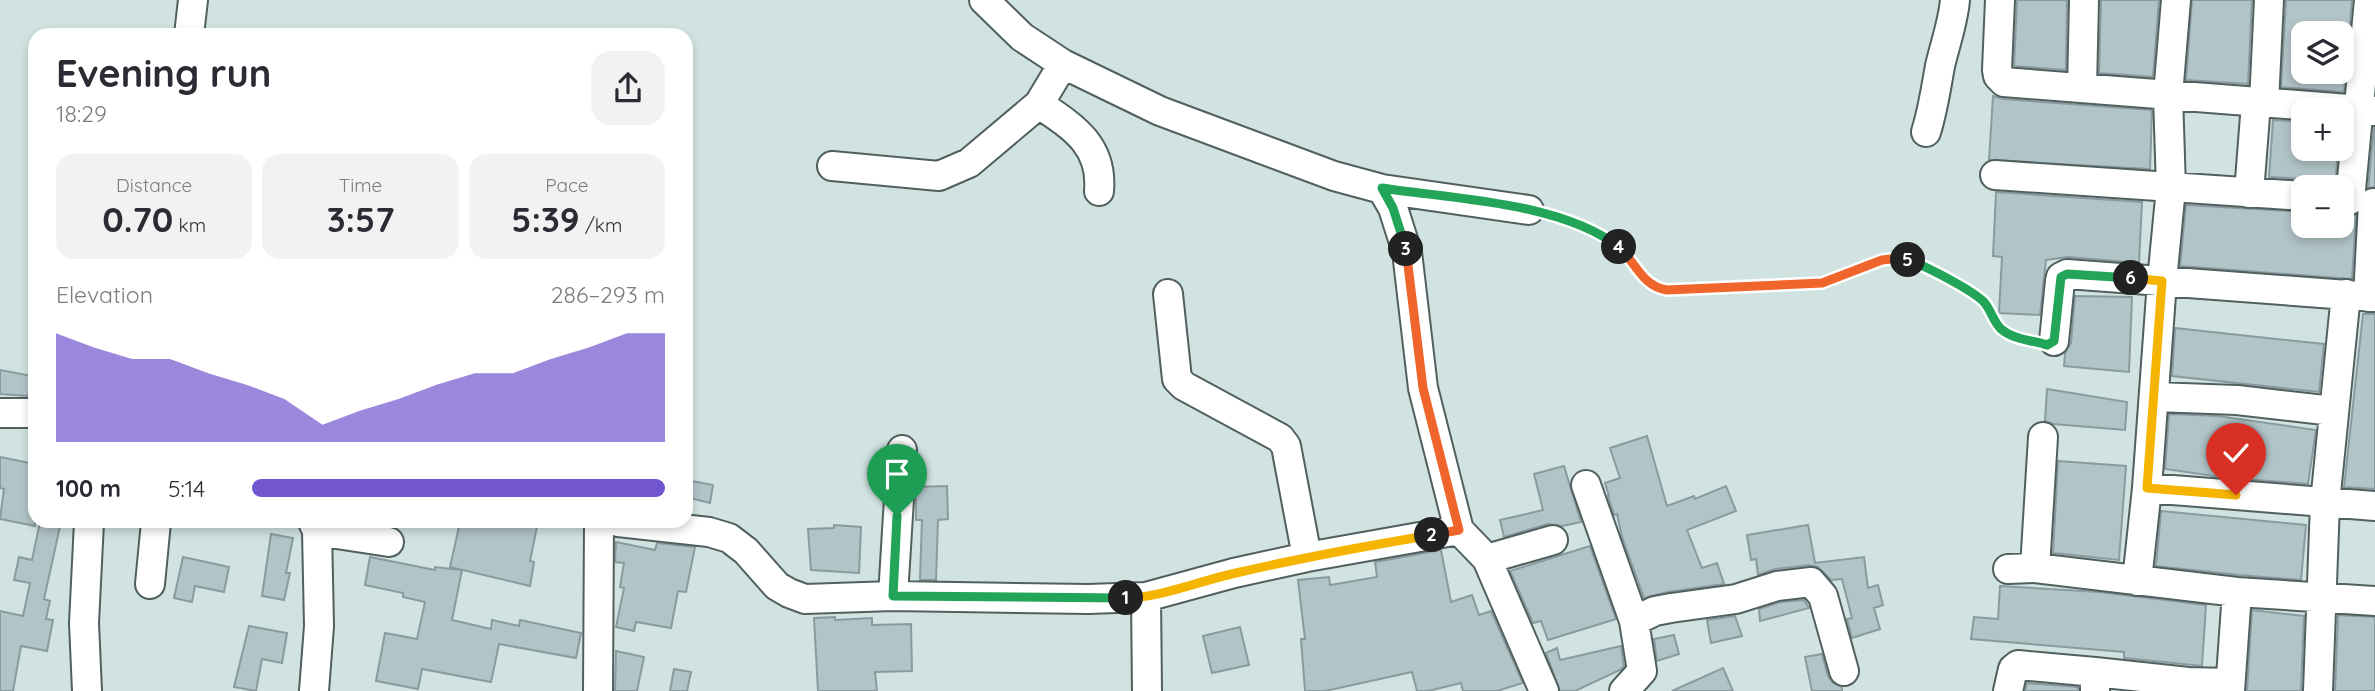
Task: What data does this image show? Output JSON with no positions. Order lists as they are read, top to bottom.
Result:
{
  "page": {
    "map_buttons": ["+", "−"],
    "heading": ["Evening run", "18:29"],
    "stats": [
      ["Distance", "0.70 km"],
      ["Time", "3:57"],
      ["Pace", "5:39 /km"]
    ],
    "pins": [
      "4",
      "3",
      "5",
      "6",
      "2",
      "1"
    ],
    "chart": ["Elevation", "286–293 m"],
    "list": [
      {
        "name": "100 m",
        "note": "5:14"
      }
    ]
  }
}
